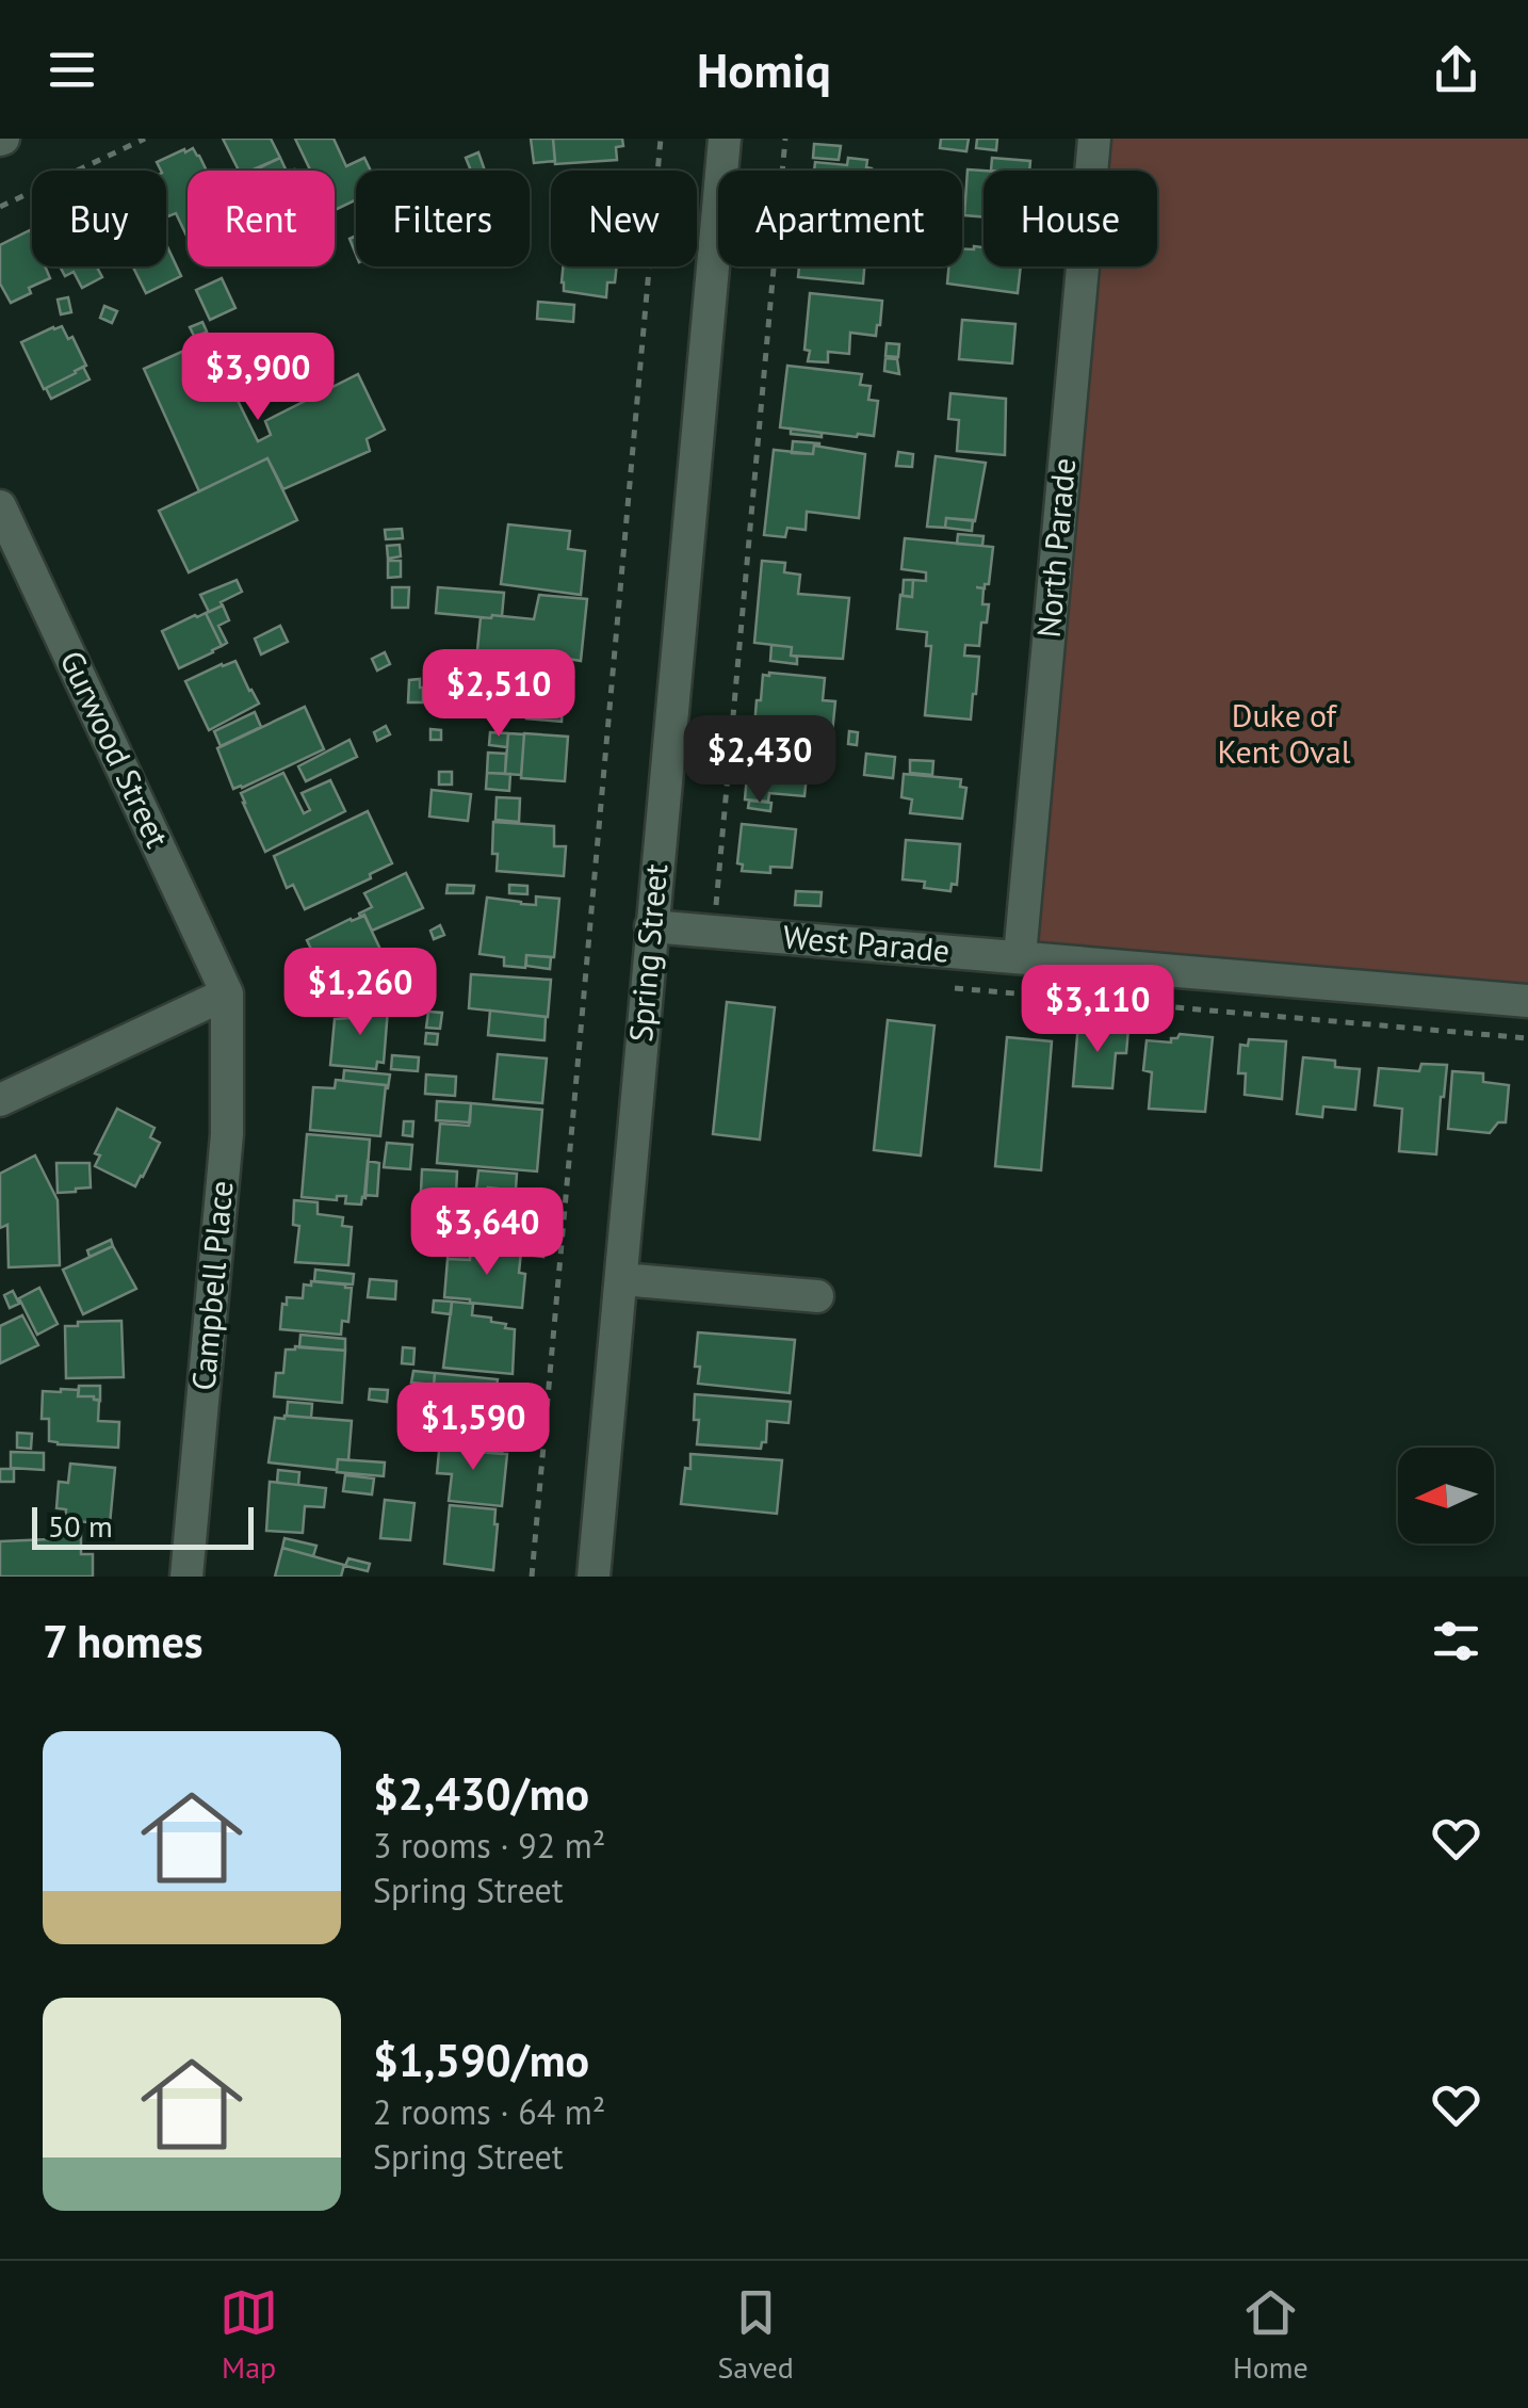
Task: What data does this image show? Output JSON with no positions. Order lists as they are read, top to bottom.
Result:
{
  "streets": {
    "street": [
      "North Parade",
      "Gurwood Street",
      "West Parade",
      "Spring Street",
      "Campbell Place"
    ]
  },
  "crossings": [
    ["North Parade", "West Parade"],
    ["Gurwood Street", "Campbell Place"],
    ["West Parade", "Spring Street"]
  ],
  "parks": ["Duke of Kent Oval"],
  "scale_bar": "50 m",
  "north": "left",
  "page": {
    "header": "Homiq",
    "chip": [
      "Buy",
      "Rent",
      "Filters",
      "New",
      "Apartment",
      "House"
    ],
    "price": [
      "$3,900",
      "$2,510",
      "$2,430",
      "$1,260",
      "$3,110",
      "$3,640",
      "$1,590"
    ],
    "scale": "50 m",
    "heading": "7 homes",
    "list": [
      {
        "name": "$2,430/mo",
        "note": "3 rooms · 92 m² · Spring Street"
      },
      {
        "name": "$1,590/mo",
        "note": "2 rooms · 64 m² · Spring Street"
      }
    ],
    "tabs": ["Map", "Saved", "Home"]
  }
}
